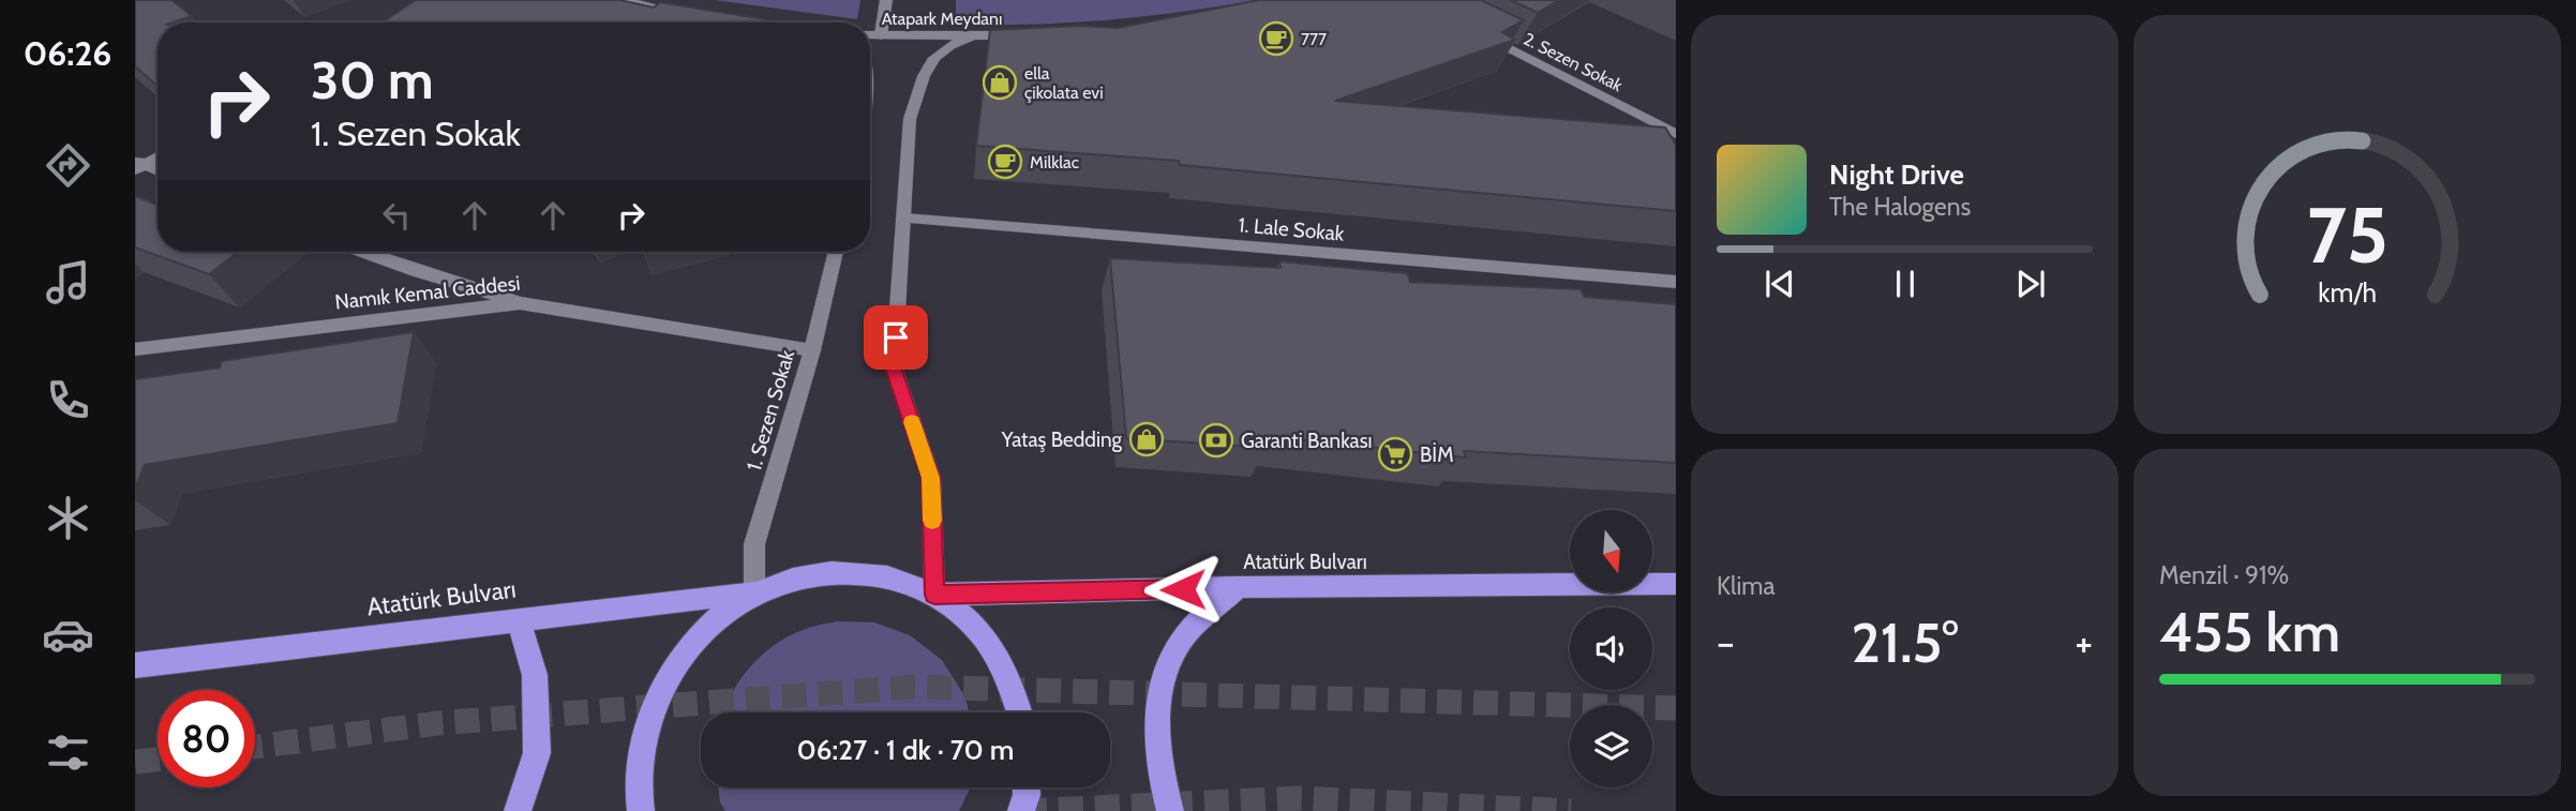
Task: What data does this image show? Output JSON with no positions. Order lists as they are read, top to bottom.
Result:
{
  "streets": {
    "highway": ["Atatürk Bulvarı"],
    "street": [
      "Atapark Meydanı",
      "2. Sezen Sokak",
      "1. Lale Sokak",
      "Namık Kemal Caddesi",
      "1. Sezen Sokak"
    ]
  },
  "crossings": [
    ["Namık Kemal Caddesi", "1. Sezen Sokak"],
    ["1. Sezen Sokak", "Atatürk Bulvarı"]
  ],
  "places": {
    "cafe": ["777", "Milklac"],
    "shop": ["ella çikolata evi", "Yataş Bedding"],
    "bank": ["Garanti Bankası"],
    "supermarket": ["BİM"]
  },
  "north": "bottom",
  "page": {
    "tabs": "06:26",
    "turn": ["30 m", "1. Sezen Sokak"],
    "song": ["Night Drive", "The Halogens"],
    "tile": [
      "Klima",
      ["Menzil · 91%", "455 km"]
    ],
    "heat": ["−", "21.5°", "+"],
    "limit": "80",
    "trip": "06:27 · 1 dk · 70 m",
    "gauge": ["75", "km/h"]
  }
}
